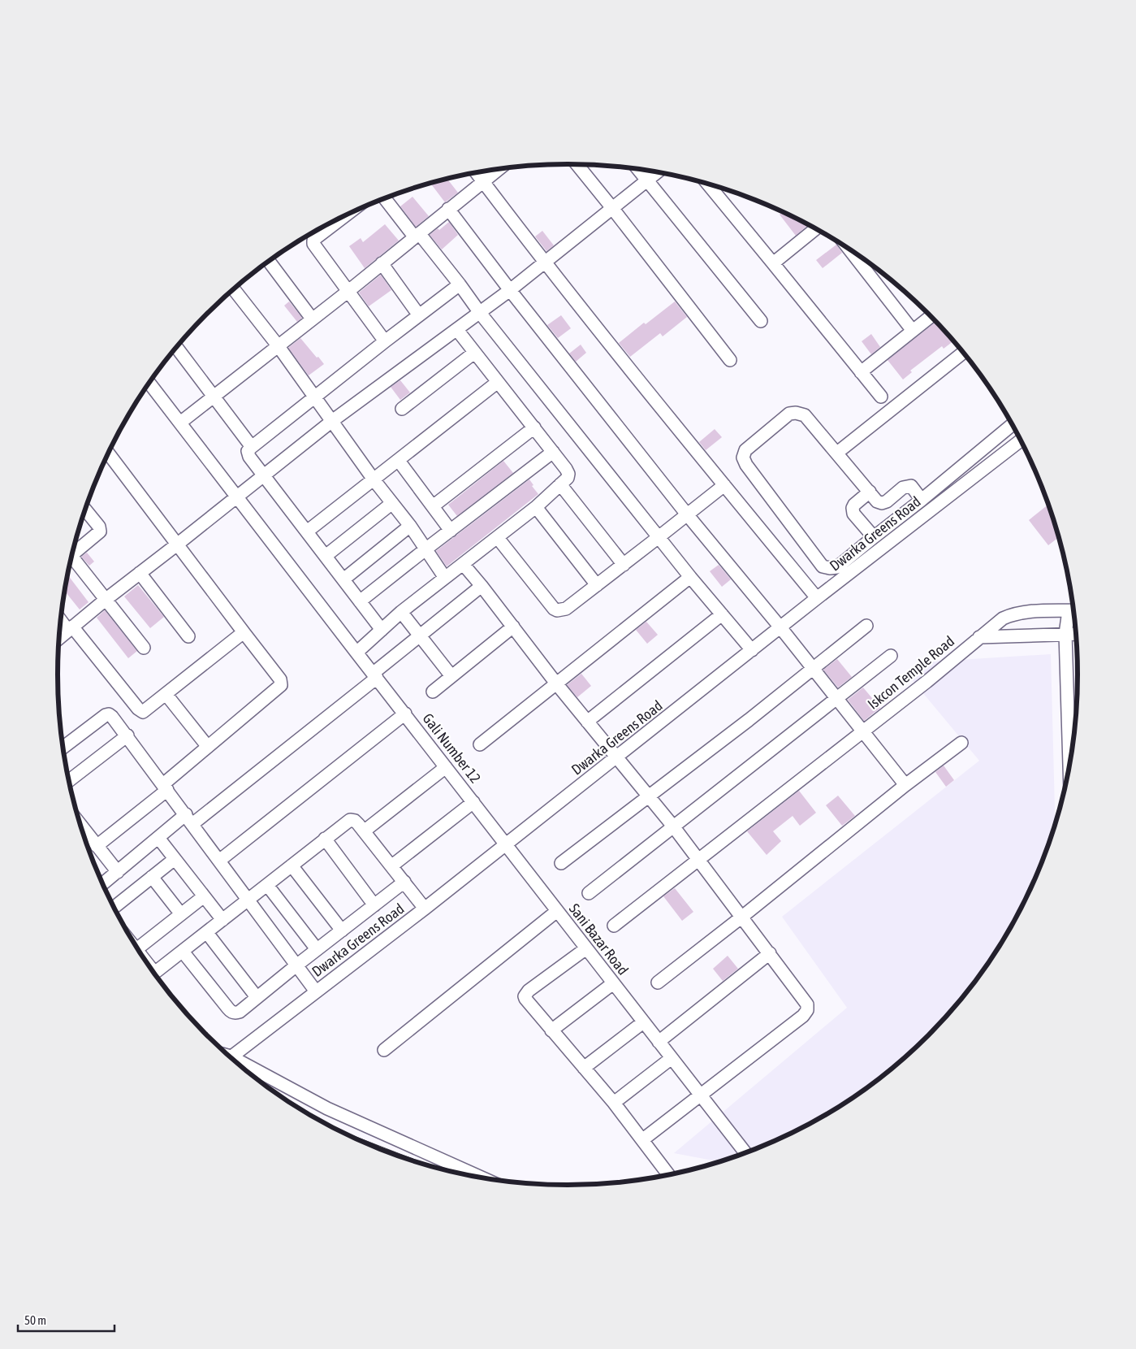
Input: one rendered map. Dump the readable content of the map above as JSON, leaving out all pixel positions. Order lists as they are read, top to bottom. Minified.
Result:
{"streets":{"street":["Dwarka Greens Road","Iskcon Temple Road","Gali Number 12","Sani Bazar Road"]},"crossings":[["Dwarka Greens Road","Sani Bazar Road"],["Gali Number 12","Sani Bazar Road"]],"scale_bar":"50 m"}
